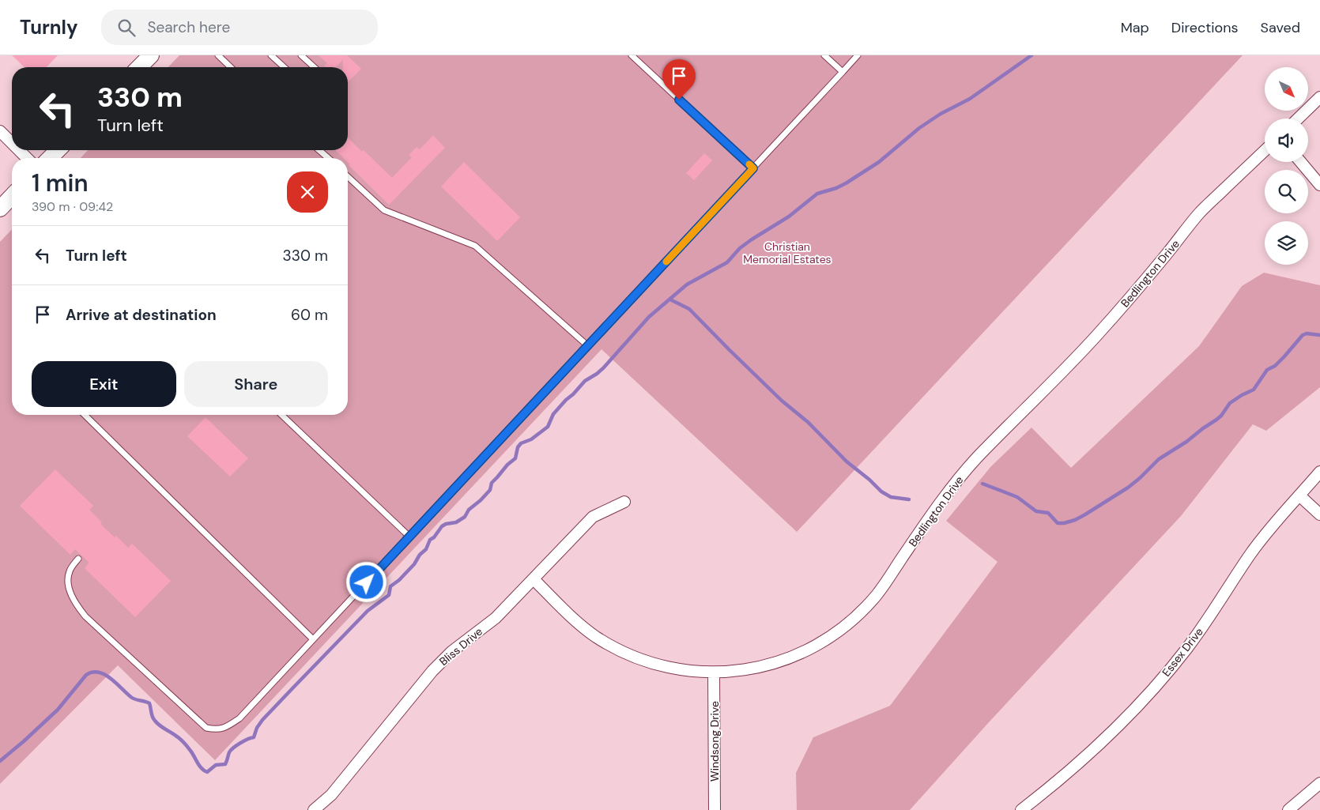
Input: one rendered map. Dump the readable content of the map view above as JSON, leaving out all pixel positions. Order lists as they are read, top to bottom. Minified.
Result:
{"streets":{"street":["Bedlington Drive","Bliss Drive","Essex Drive","Windsong Drive"]},"crossings":[["Bedlington Drive","Bliss Drive"],["Bedlington Drive","Windsong Drive"]],"parks":["Christian Memorial Estates"],"north":"bottom right","page":{"header":"Turnly","search":"Search here","nav":["Map","Directions","Saved"],"turn":["330 m","Turn left"],"heading":["1 min","390 m · 09:42"],"list":[{"name":"Turn left","value":"330 m"},{"name":"Arrive at destination","value":"60 m"}],"buttons":["Exit","Share"]}}
